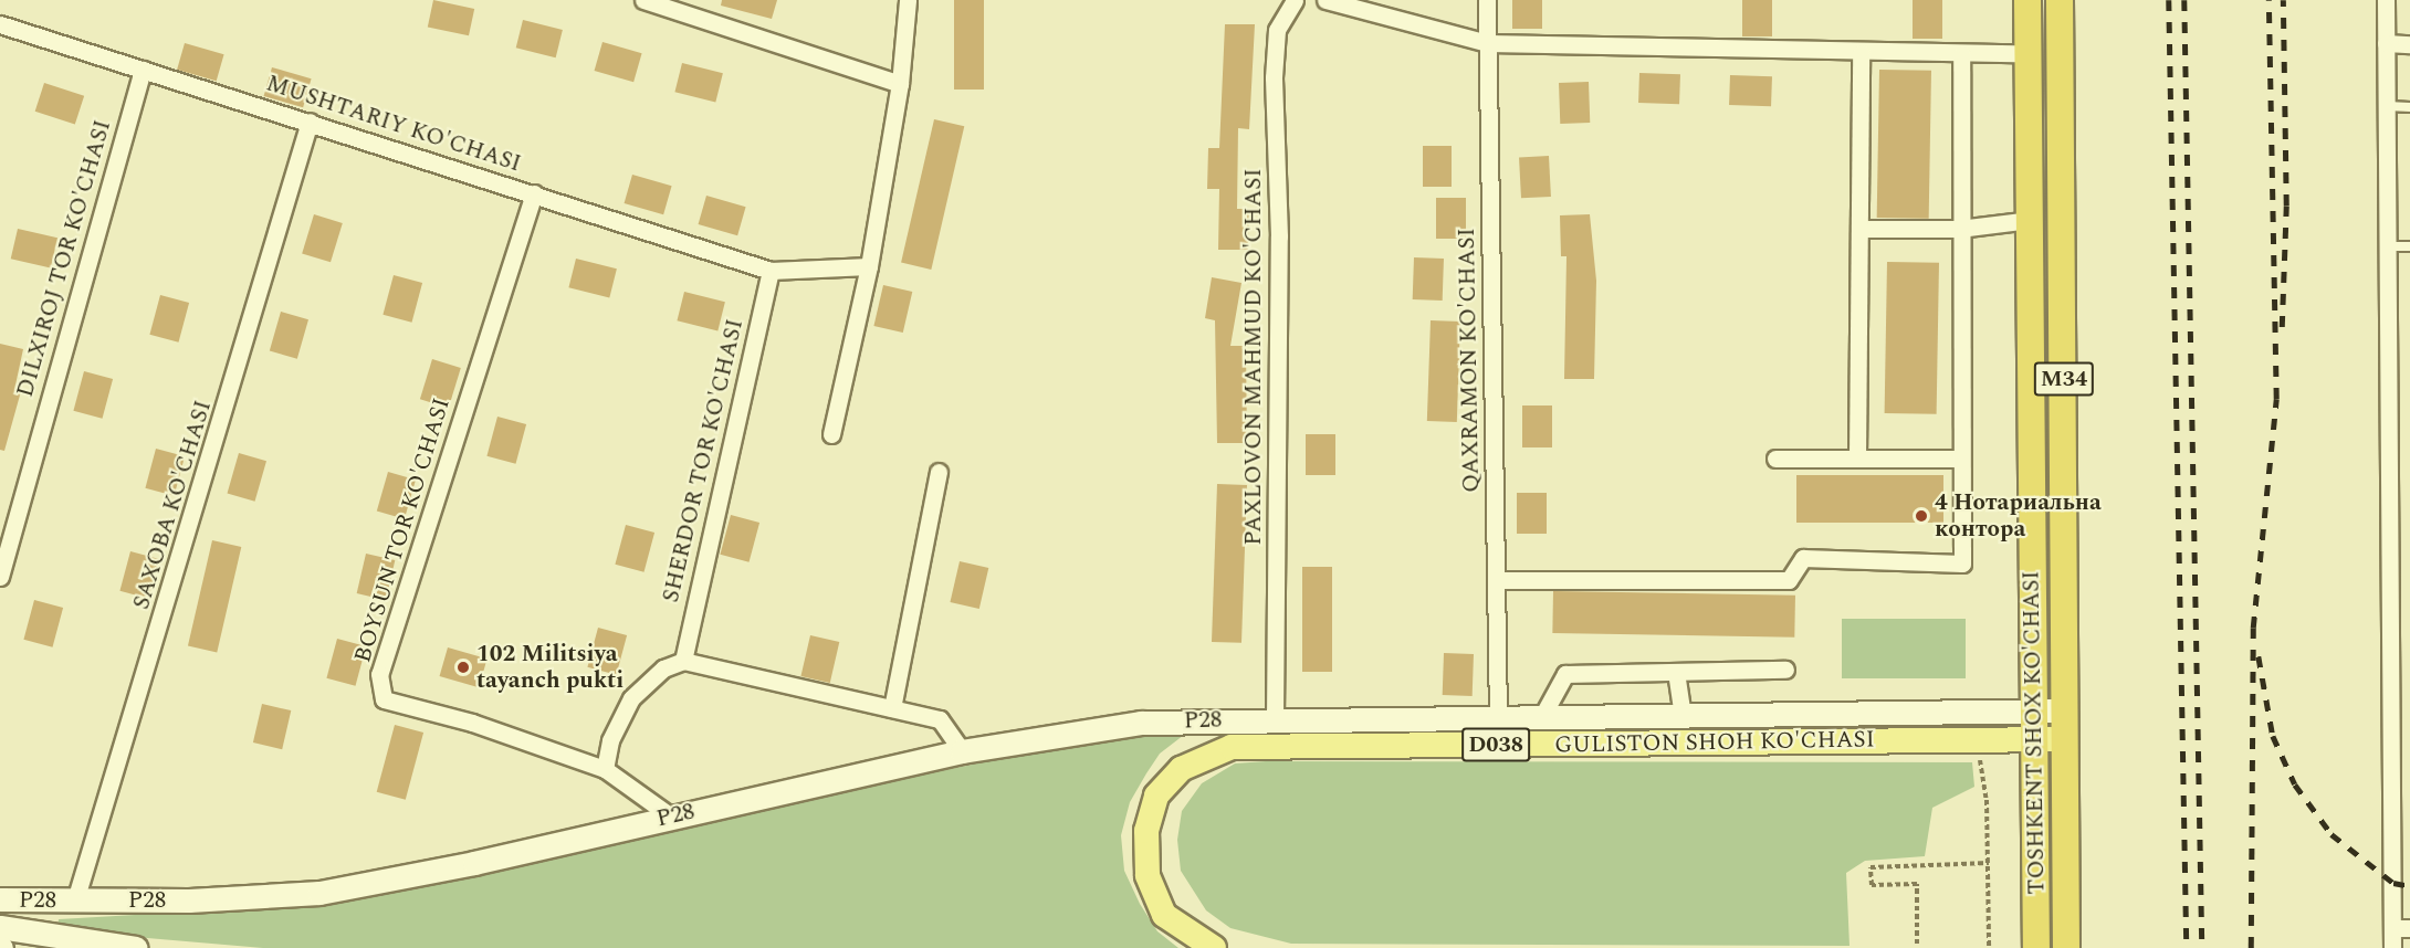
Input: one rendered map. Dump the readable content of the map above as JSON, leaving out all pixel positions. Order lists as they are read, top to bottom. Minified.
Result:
{"streets":{"highway":["M34","TOSHKENT SHOX KO'CHASI"],"main road":["Р28","GULISTON SHOH KO'CHASI","D038","P28"],"street":["MUSHTARIY KO'CHASI","DILXIROJ TOR KO'CHASI","PAXLOVON MAHMUD KO'CHASI","QAXRAMON KO'CHASI","SHERDOR TOR KO'CHASI","SAXOBA KO'CHASI","BOYSUN TOR KO'CHASI"]},"crossings":[["MUSHTARIY KO'CHASI","DILXIROJ TOR KO'CHASI"],["MUSHTARIY KO'CHASI","SHERDOR TOR KO'CHASI"],["MUSHTARIY KO'CHASI","SAXOBA KO'CHASI"],["MUSHTARIY KO'CHASI","BOYSUN TOR KO'CHASI"],["PAXLOVON MAHMUD KO'CHASI","Р28"],["PAXLOVON MAHMUD KO'CHASI","D038"],["QAXRAMON KO'CHASI","D038"],["SAXOBA KO'CHASI","Р28"],["SAXOBA KO'CHASI","P28"],["Р28","D038"],["Р28","P28"],["TOSHKENT SHOX KO'CHASI","GULISTON SHOH KO'CHASI"],["TOSHKENT SHOX KO'CHASI","D038"]],"places":["4 Нотариальна контора","102 Militsiya tayanch pukti"]}
